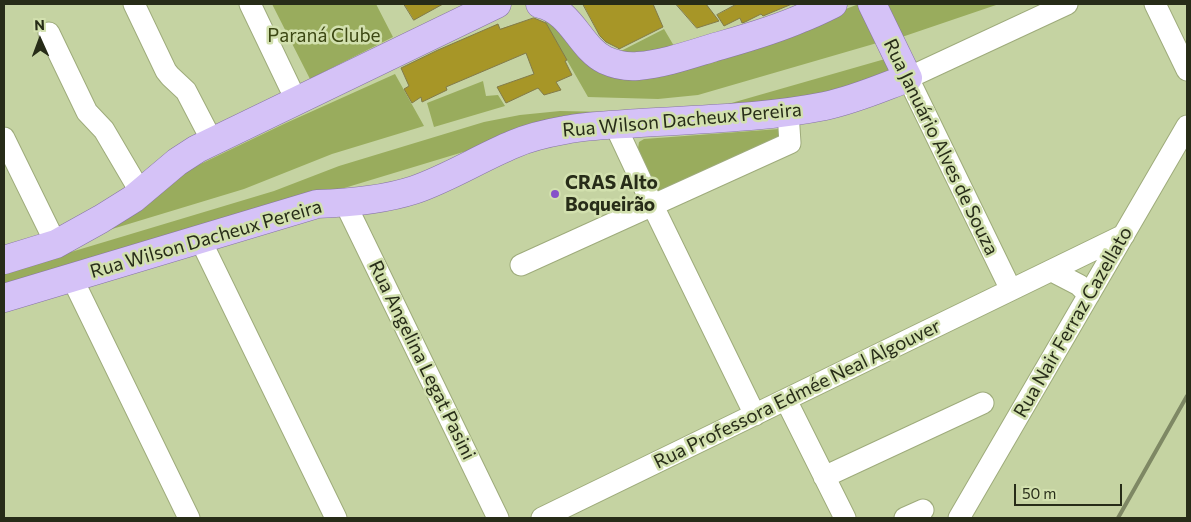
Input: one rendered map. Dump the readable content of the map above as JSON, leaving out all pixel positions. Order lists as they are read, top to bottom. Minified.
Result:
{"streets":{"main road":["Rua Wilson Dacheux Pereira","Rua Januário Alves de Souza"],"street":["Rua Nair Ferraz Cazellato","Rua Angelina Legat Pasini","Rua Professora Edmée Neal Algouver"]},"crossings":[["Rua Wilson Dacheux Pereira","Rua Januário Alves de Souza"],["Rua Wilson Dacheux Pereira","Rua Angelina Legat Pasini"],["Rua Januário Alves de Souza","Rua Professora Edmée Neal Algouver"],["Rua Nair Ferraz Cazellato","Rua Professora Edmée Neal Algouver"]],"parks":["Paraná Clube"],"places":["CRAS Alto Boqueirão"],"scale_bar":"50 m","north":"top"}
